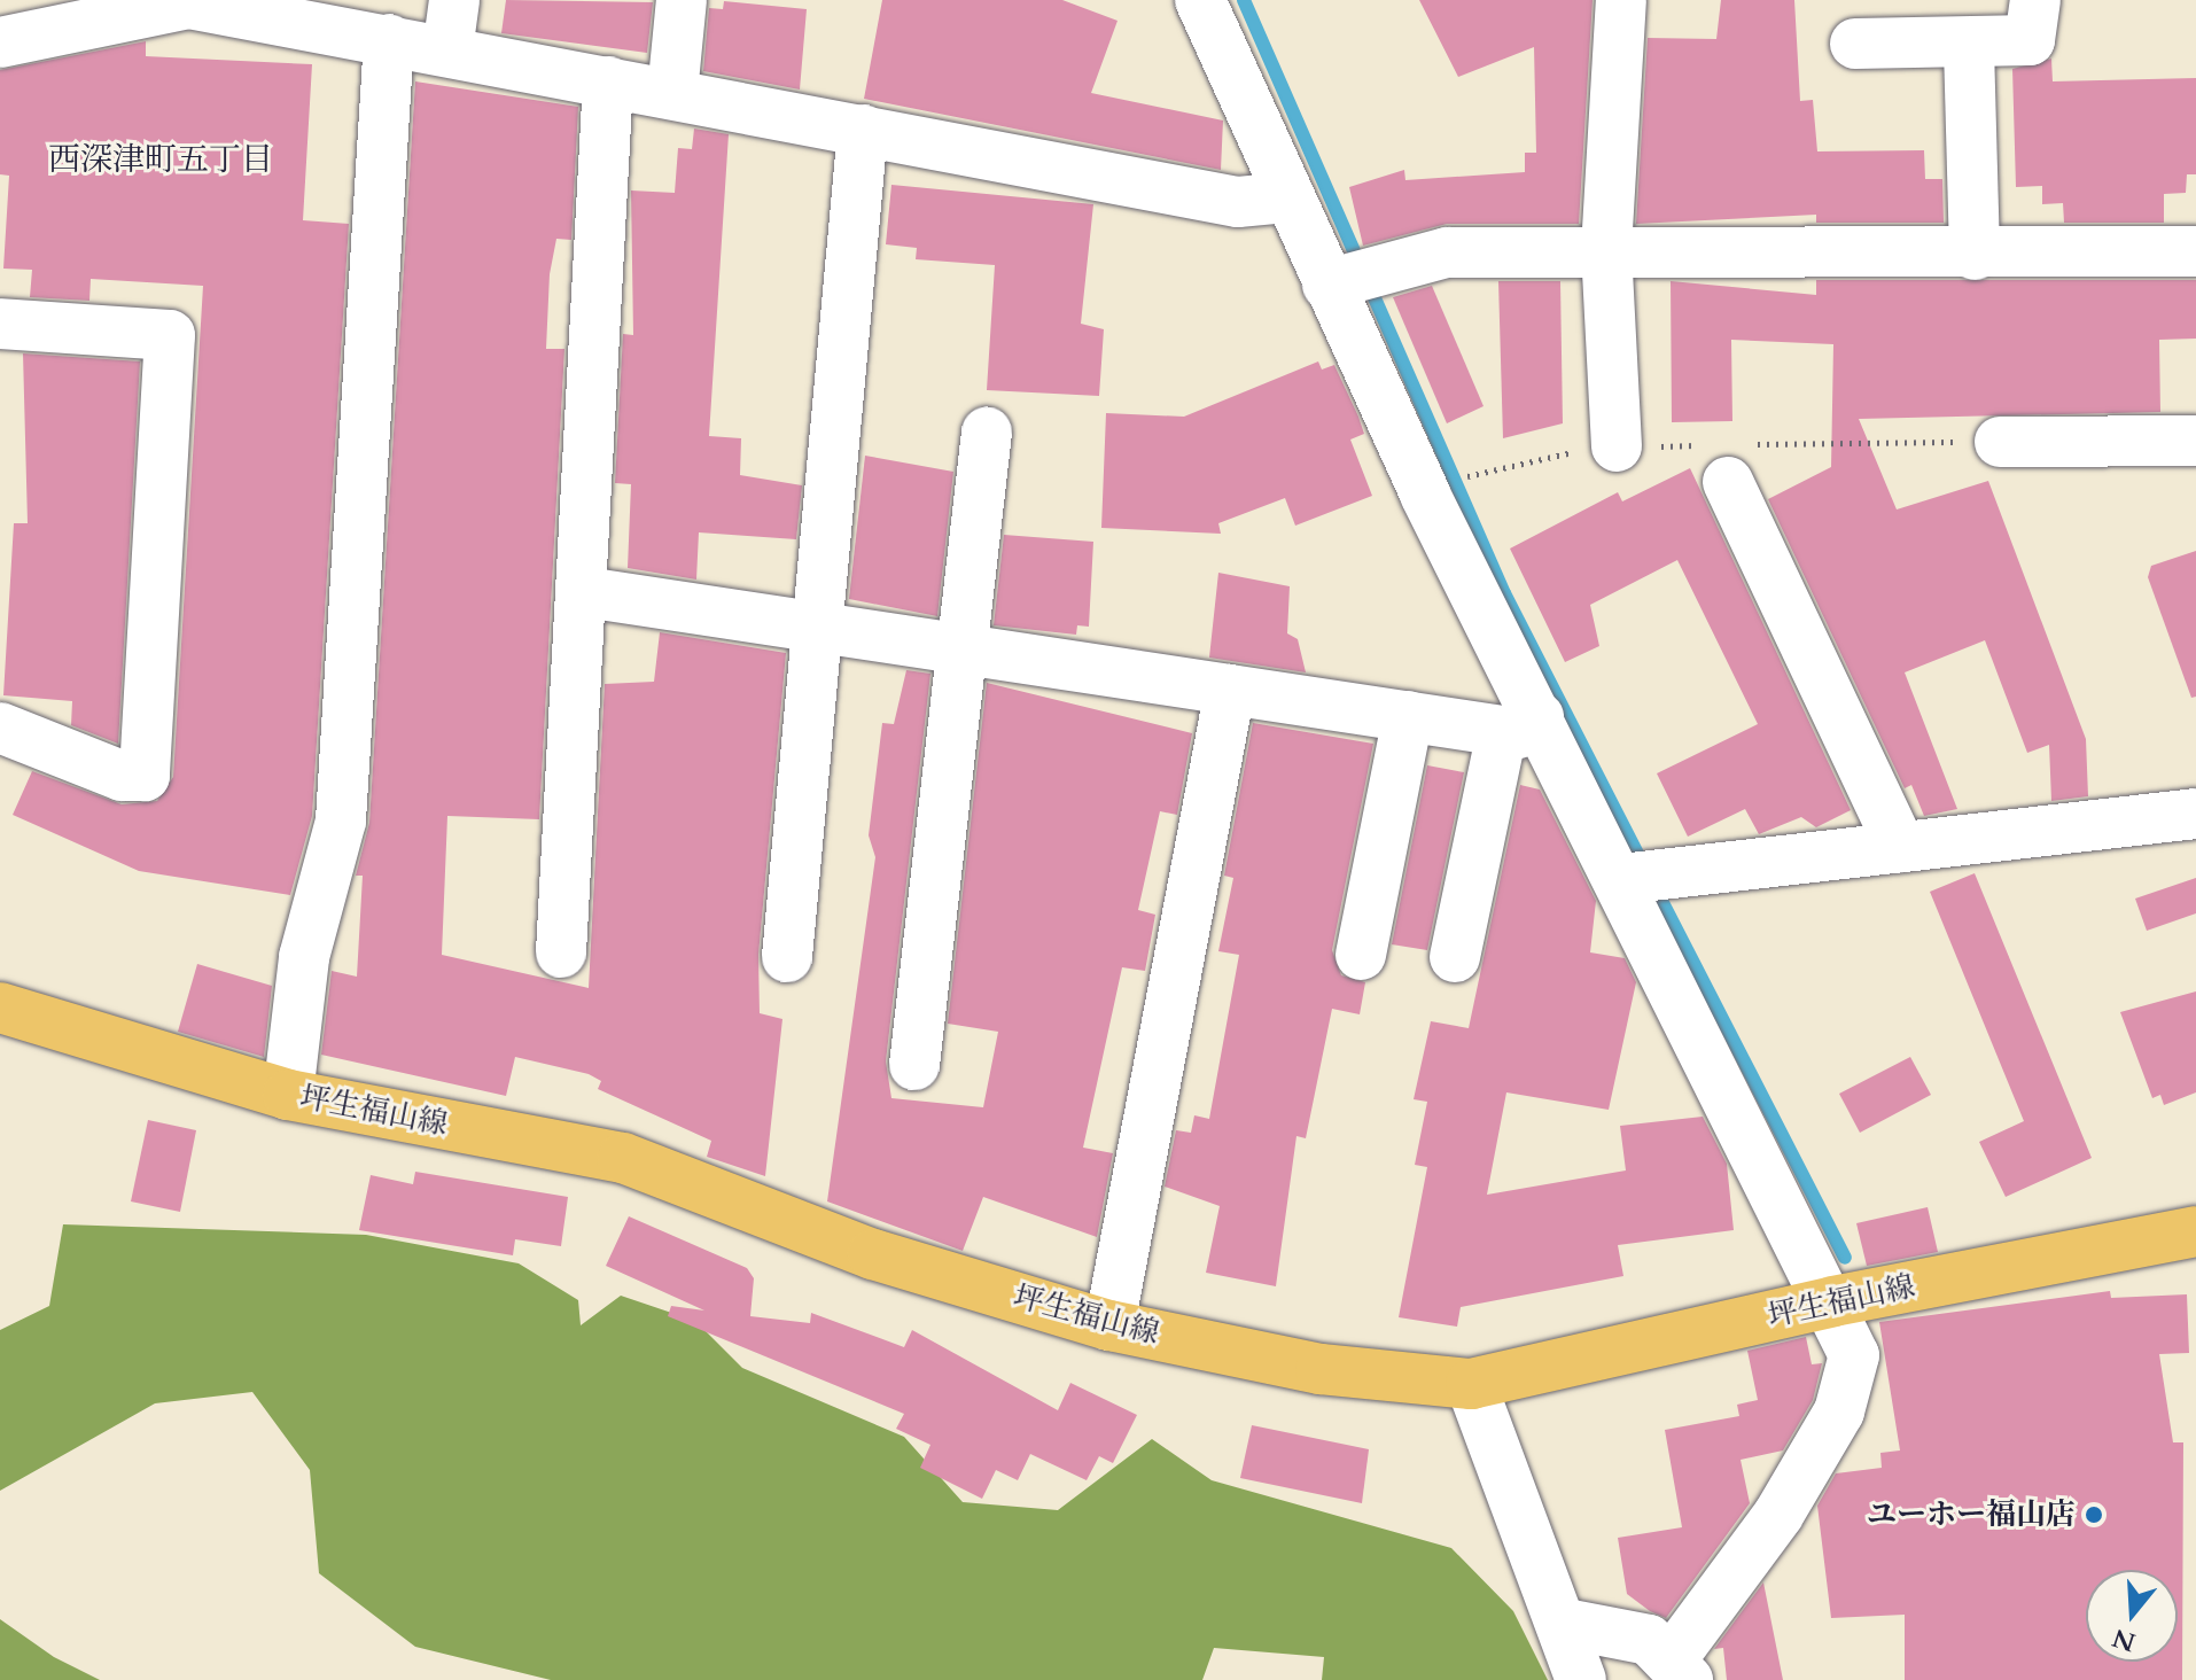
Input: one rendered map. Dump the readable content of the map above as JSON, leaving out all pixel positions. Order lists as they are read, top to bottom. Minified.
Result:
{"streets":{"main road":["坪生福山線"]},"districts":["西深津町五丁目"],"places":["ユーホー福山店"],"north":"bottom"}
